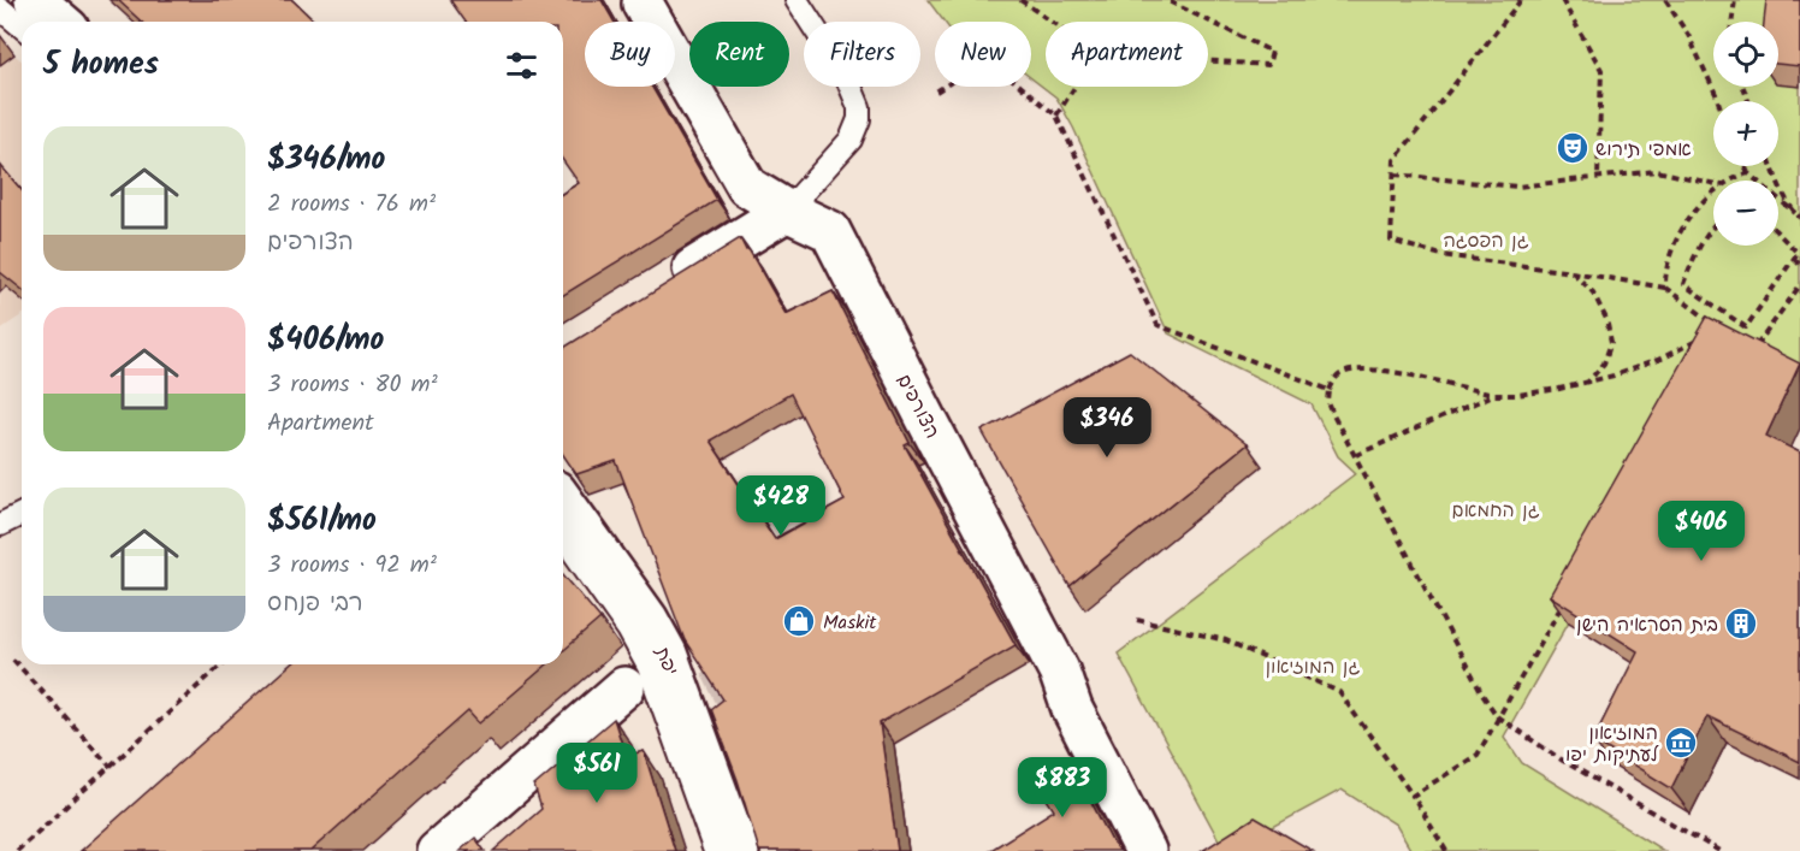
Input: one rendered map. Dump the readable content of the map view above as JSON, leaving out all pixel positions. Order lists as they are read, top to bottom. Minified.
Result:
{"streets":{"street":["הצורפים","יפת"]},"parks":["גן הפסגה","גן החמאם","גן המוזיאון"],"places":{"theatre":["אמפי תירוש"],"shop":["Maskit"],"building":["בית הסראיה הישן"],"museum":["המוזיאון לעתיקות יפו"]},"page":{"map_buttons":["+","−"],"chip":["Buy","Rent","Filters","New","Apartment"],"heading":"5 homes","list":[{"name":"$346/mo","note":"2 rooms · 76 m² · הצורפים"},{"name":"$406/mo","note":"3 rooms · 80 m² · Apartment"},{"name":"$561/mo","note":"3 rooms · 92 m² · רבי פנחס"}],"price":["$346","$428","$406","$561","$883"]}}
